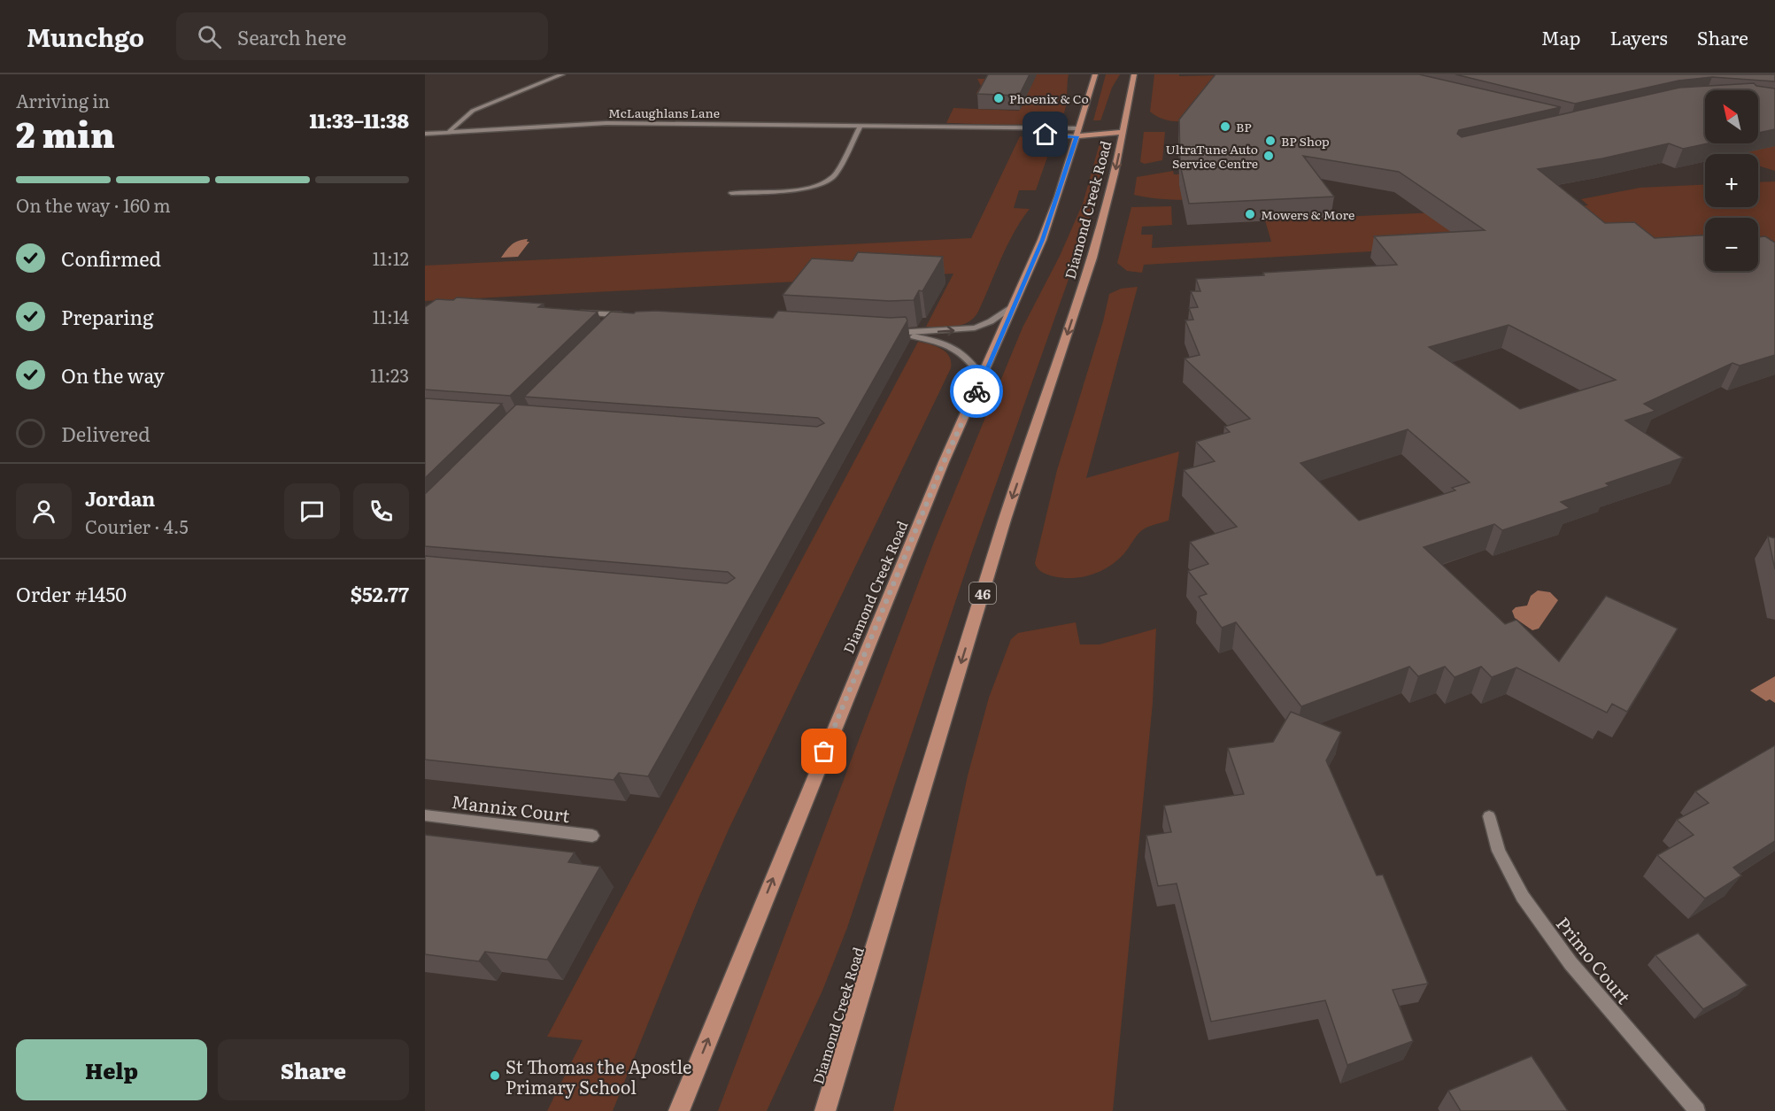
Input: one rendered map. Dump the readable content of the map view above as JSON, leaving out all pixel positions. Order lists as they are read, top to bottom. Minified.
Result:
{"streets":{"main road":["Diamond Creek Road","46"],"street":["McLaughlans Lane","Mannix Court","Primo Court"]},"crossings":[["McLaughlans Lane","Diamond Creek Road"]],"places":["Phoenix & Co","BP","BP Shop","UltraTune Auto Service Centre","Mowers & More","St Thomas the Apostle Primary School"],"north":"top left","page":{"header":"Munchgo","search":"Search here","nav":["Map","Layers","Share"],"heading":["2 min","Arriving in","11:33–11:38"],"panel":["Jordan","Courier · 4.5","Order #1450","$52.77"],"map_buttons":["+","−"],"bar":"On the way · 160 m","list":[["Confirmed","11:12"],["Preparing","11:14"],["On the way","11:23"],"Delivered"],"buttons":["Help","Share"]}}
